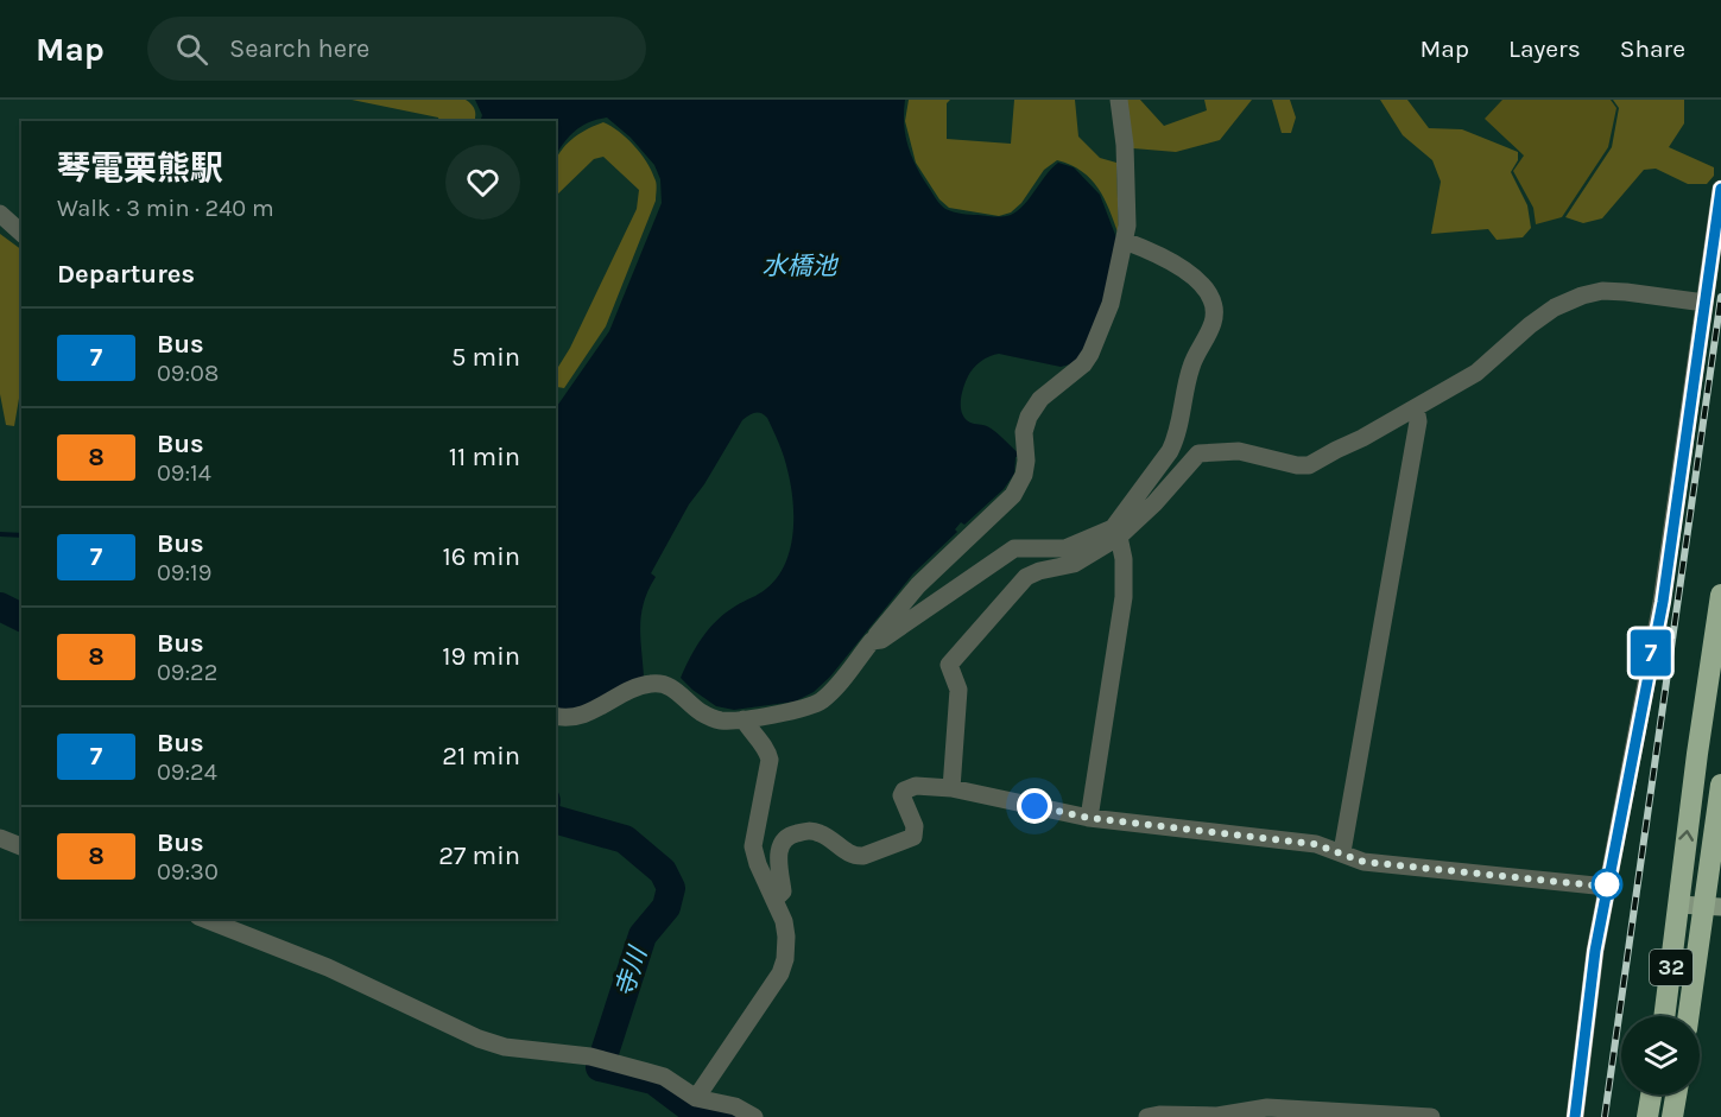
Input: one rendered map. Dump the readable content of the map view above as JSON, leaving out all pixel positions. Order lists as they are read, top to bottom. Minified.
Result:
{"streets":{"highway":["32"]},"water":["水橋池","寺川"],"lines":["bus line 7"],"page":{"header":"Map","search":"Search here","nav":["Map","Layers","Share"],"on_map":"7","heading":[["琴電栗熊駅","Walk · 3 min · 240 m"],"Departures"],"list":[{"mark":"7","name":"Bus","note":"09:08","value":"5 min"},{"mark":"8","name":"Bus","note":"09:14","value":"11 min"},{"mark":"7","name":"Bus","note":"09:19","value":"16 min"},{"mark":"8","name":"Bus","note":"09:22","value":"19 min"},{"mark":"7","name":"Bus","note":"09:24","value":"21 min"},{"mark":"8","name":"Bus","note":"09:30","value":"27 min"}]}}
